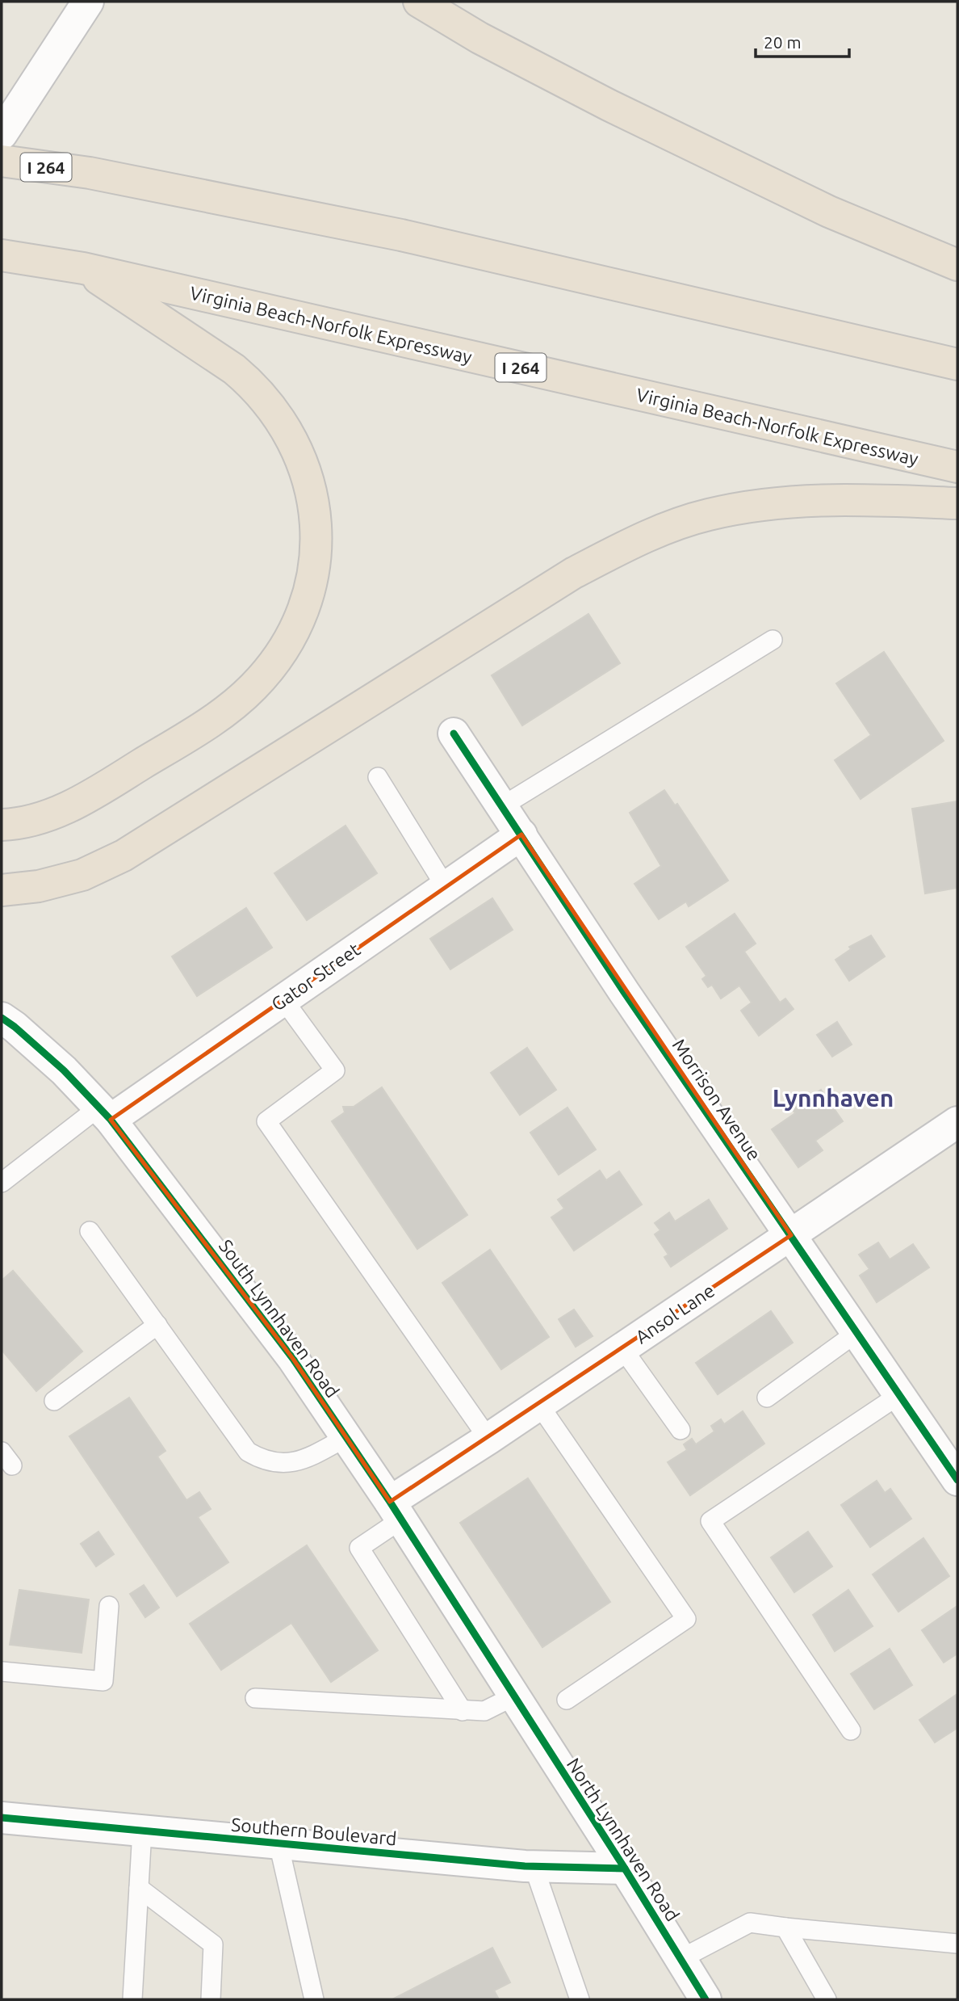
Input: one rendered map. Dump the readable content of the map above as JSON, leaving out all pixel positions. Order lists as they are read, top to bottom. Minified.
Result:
{"streets":{"highway":["I 264","Virginia Beach-Norfolk Expressway"],"street":["Gator Street","Morrison Avenue","Ansol Lane","South Lynnhaven Road","Southern Boulevard","North Lynnhaven Road"]},"crossings":[["Gator Street","Morrison Avenue"],["Gator Street","South Lynnhaven Road"],["Morrison Avenue","Ansol Lane"],["Ansol Lane","South Lynnhaven Road"],["South Lynnhaven Road","North Lynnhaven Road"],["Southern Boulevard","North Lynnhaven Road"]],"districts":["Lynnhaven"],"scale_bar":"20 m"}
